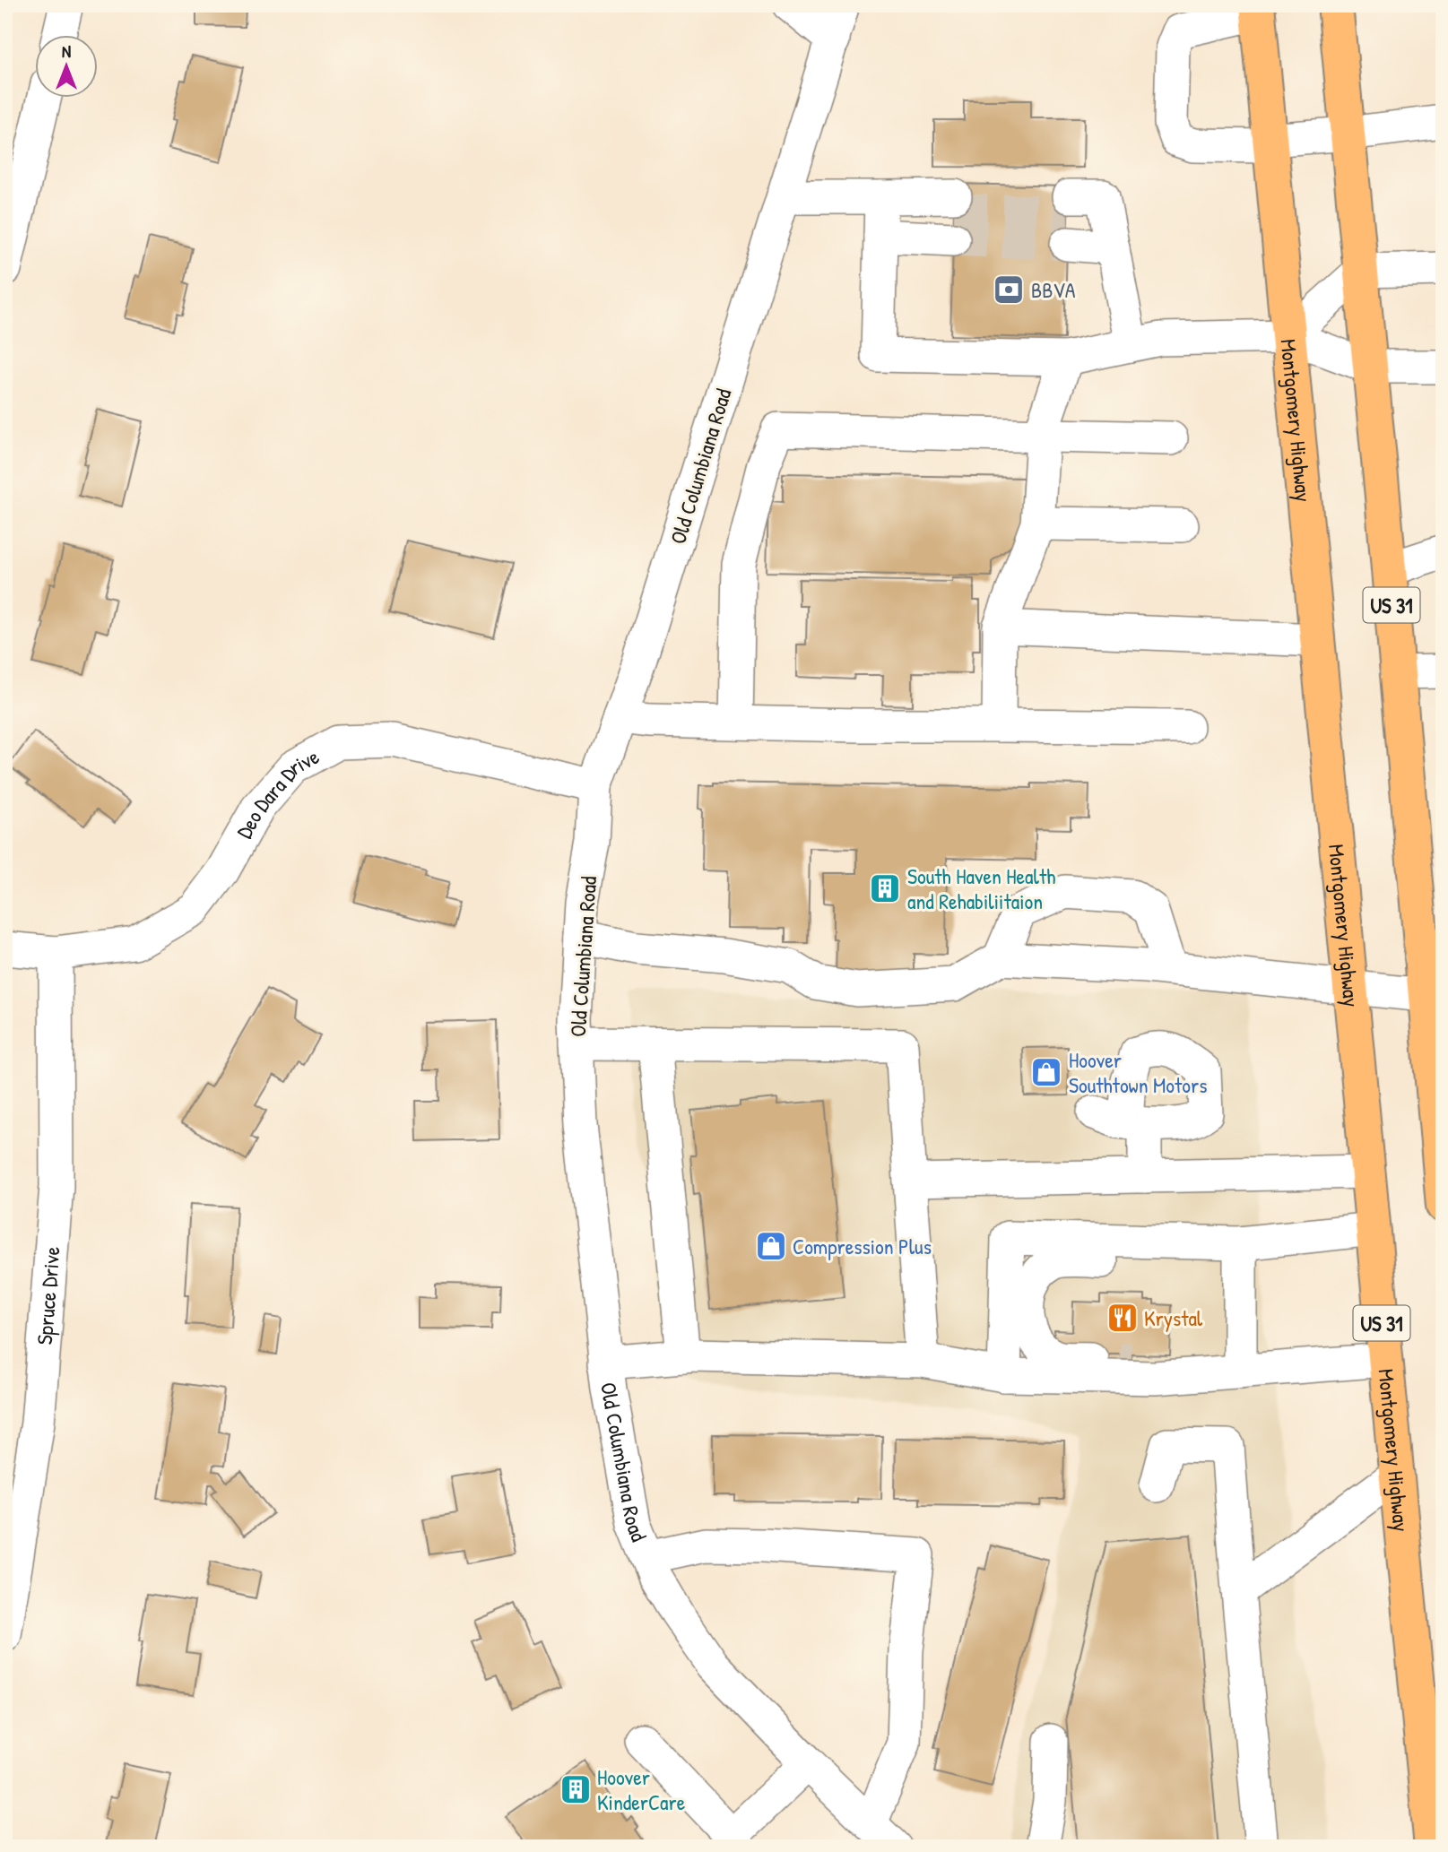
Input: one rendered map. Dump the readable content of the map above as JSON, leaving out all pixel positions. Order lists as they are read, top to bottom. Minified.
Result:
{"streets":{"main road":["Montgomery Highway","US 31"],"street":["Old Columbiana Road","Deo Dara Drive","Spruce Drive"]},"crossings":[["Old Columbiana Road","Deo Dara Drive"],["Deo Dara Drive","Spruce Drive"]],"places":{"bank":["BBVA"],"building":["South Haven Health and Rehabiliitaion","Hoover KinderCare"],"shop":["Hoover Southtown Motors","Compression Plus"],"restaurant":["Krystal"]},"north":"top"}
